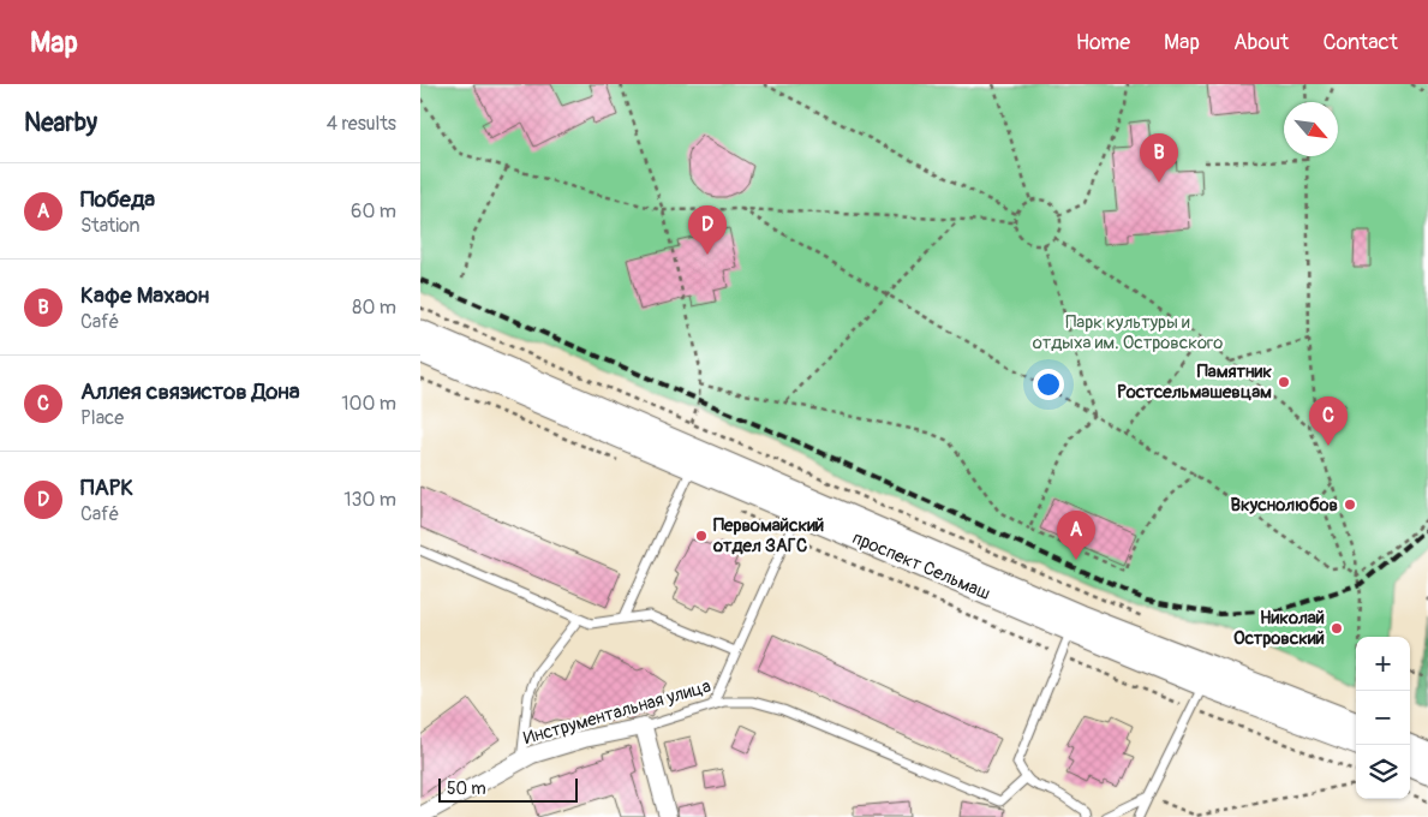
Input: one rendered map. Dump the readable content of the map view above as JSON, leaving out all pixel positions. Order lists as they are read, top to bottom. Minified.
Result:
{"streets":{"main road":["проспект Сельмаш"],"street":["Инструментальная улица"]},"parks":["Парк культуры и отдыха им. Островского"],"places":["Памятник Ростсельмашевцам","Вкуснолюбов","Первомайский отдел ЗАГС","Николай Островский"],"scale_bar":"50 m","north":"bottom right","page":{"header":"Map","nav":["Home","Map","About","Contact"],"heading":["Nearby","4 results"],"pins":["B","D","C","A"],"list":[{"mark":"A","name":"Победа","note":"Station","value":"60 m"},{"mark":"B","name":"Кафе Махаон","note":"Café","value":"80 m"},{"mark":"C","name":"Аллея связистов Дона","note":"Place","value":"100 m"},{"mark":"D","name":"ПАРК","note":"Café","value":"130 m"}],"map_buttons":["+","−"],"scale":"50 m"}}
